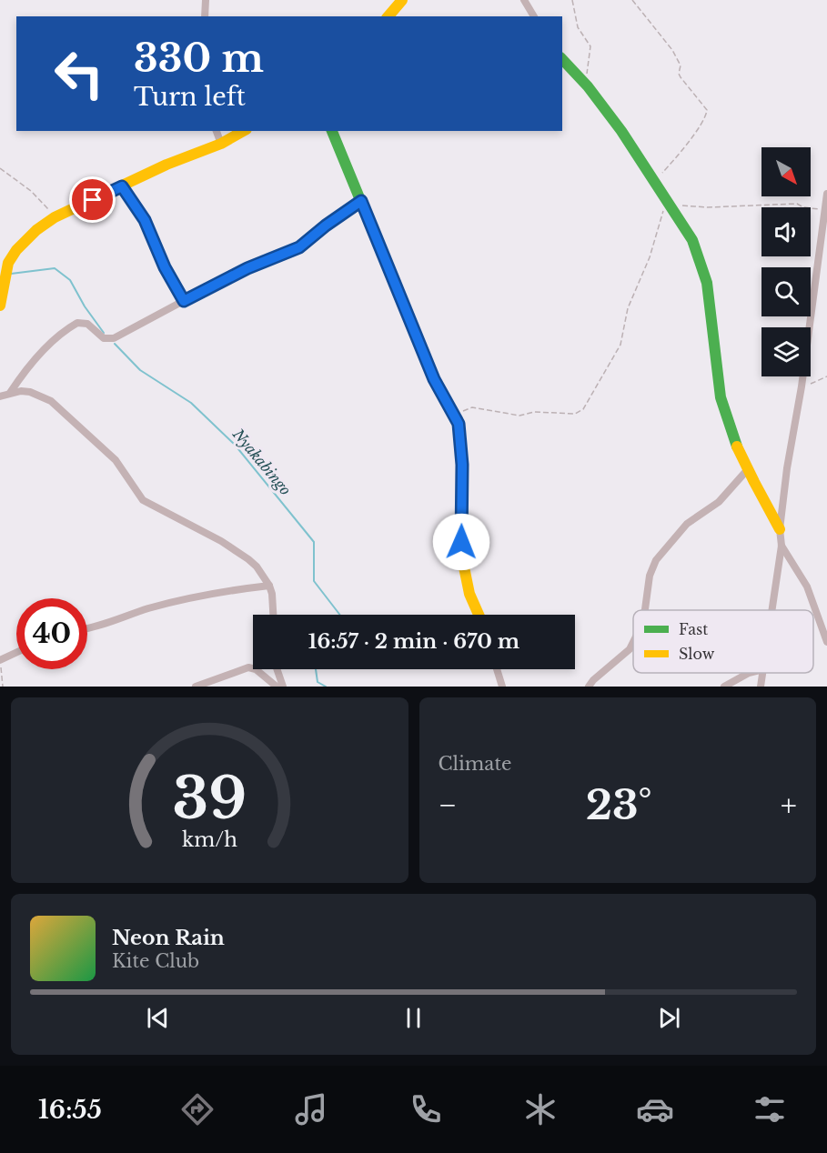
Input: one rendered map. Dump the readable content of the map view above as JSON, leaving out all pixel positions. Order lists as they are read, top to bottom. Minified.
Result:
{"water":["Nyakabingo"],"legend":["Fast","Slow"],"north":"bottom right","page":{"turn":["330 m","Turn left"],"limit":"40","trip":"16:57 · 2 min · 670 m","tile":"Climate","heat":["−","23°","+"],"song":["Neon Rain","Kite Club"],"tabs":"16:55","gauge":["39","km/h"]}}
